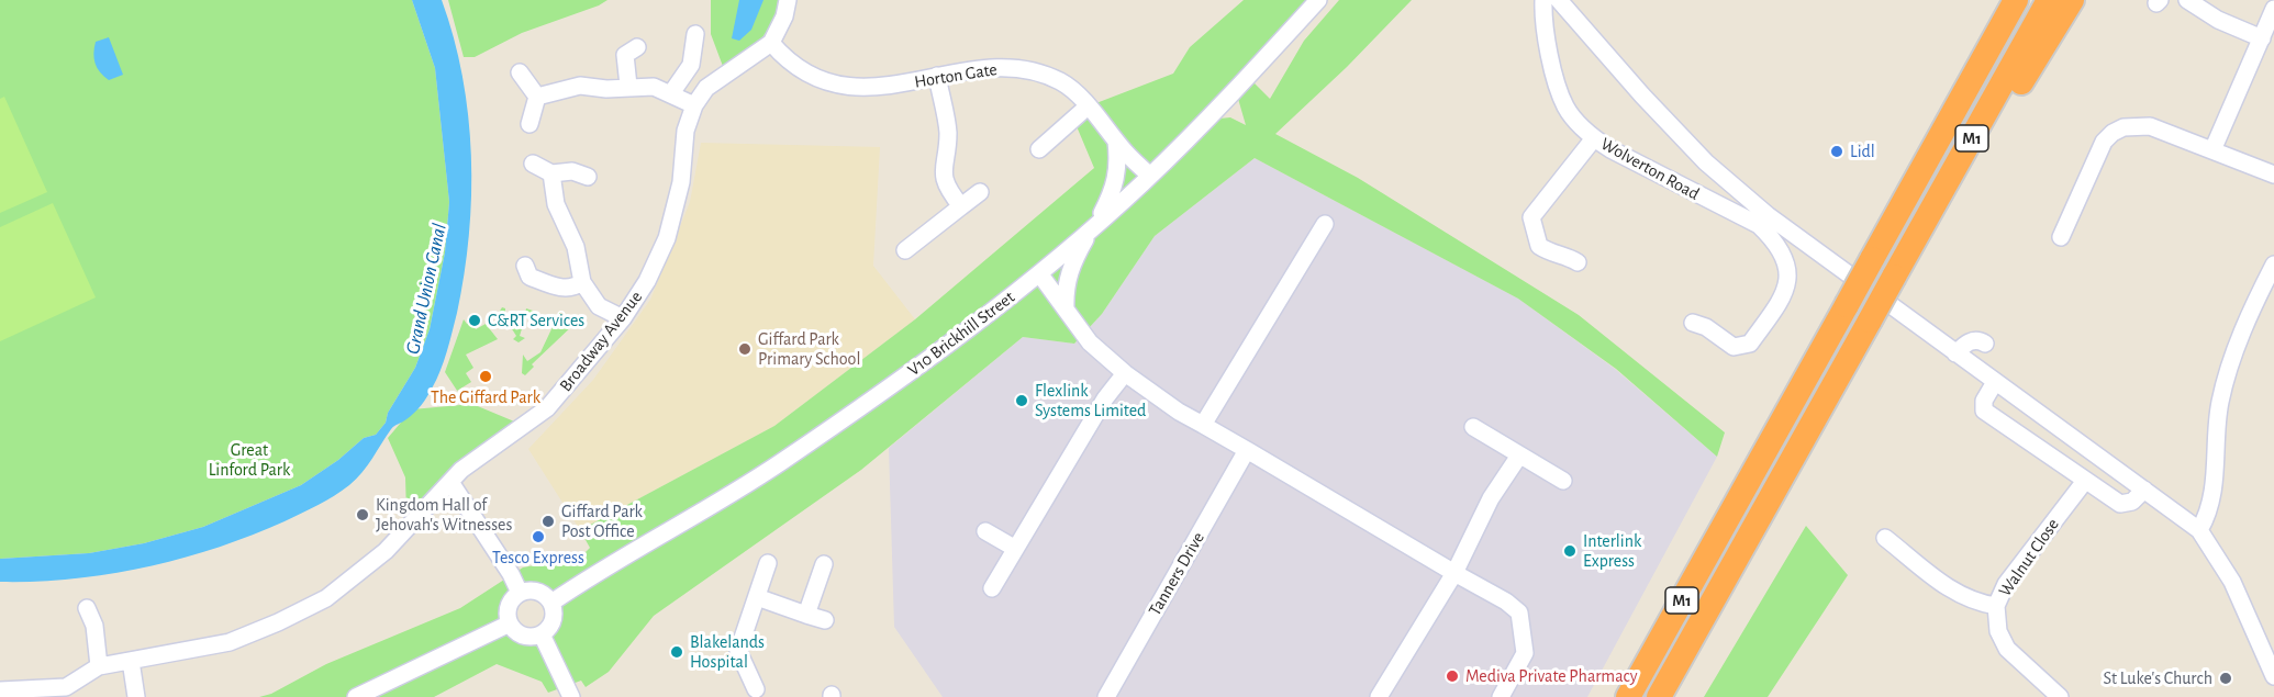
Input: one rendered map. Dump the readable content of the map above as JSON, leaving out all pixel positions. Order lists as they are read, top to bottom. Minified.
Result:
{"streets":{"highway":["M1"],"street":["Horton Gate","Wolverton Road","V10 Brickhill Street","Broadway Avenue","Walnut Close","Tanners Drive"]},"crossings":[["Horton Gate","V10 Brickhill Street"],["Horton Gate","Broadway Avenue"]],"water":["Grand Union Canal"],"parks":["Great Linford Park"],"places":["Lidl","C&RT Services","Giffard Park Primary School","The Giffard Park","Flexlink Systems Limited","Kingdom Hall of Jehovah's Witnesses","Giffard Park Post Office","Tesco Express","Interlink Express","Blakelands Hospital","Mediva Private Pharmacy","St Luke's Church"]}
